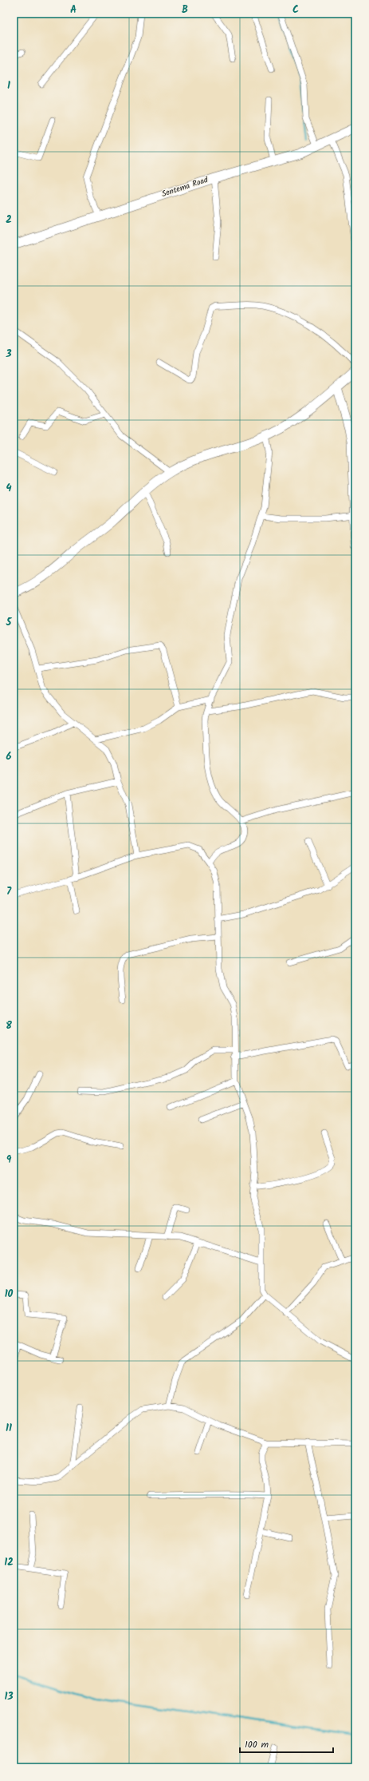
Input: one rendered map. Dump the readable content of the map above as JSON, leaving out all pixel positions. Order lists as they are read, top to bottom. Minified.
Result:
{"streets":{"street":["Sentema Road"]},"scale_bar":"100 m","grid":{"columns":["A","B","C"],"rows":["1","2","3","4","5","6","7","8","9","10","11","12","13"]}}
